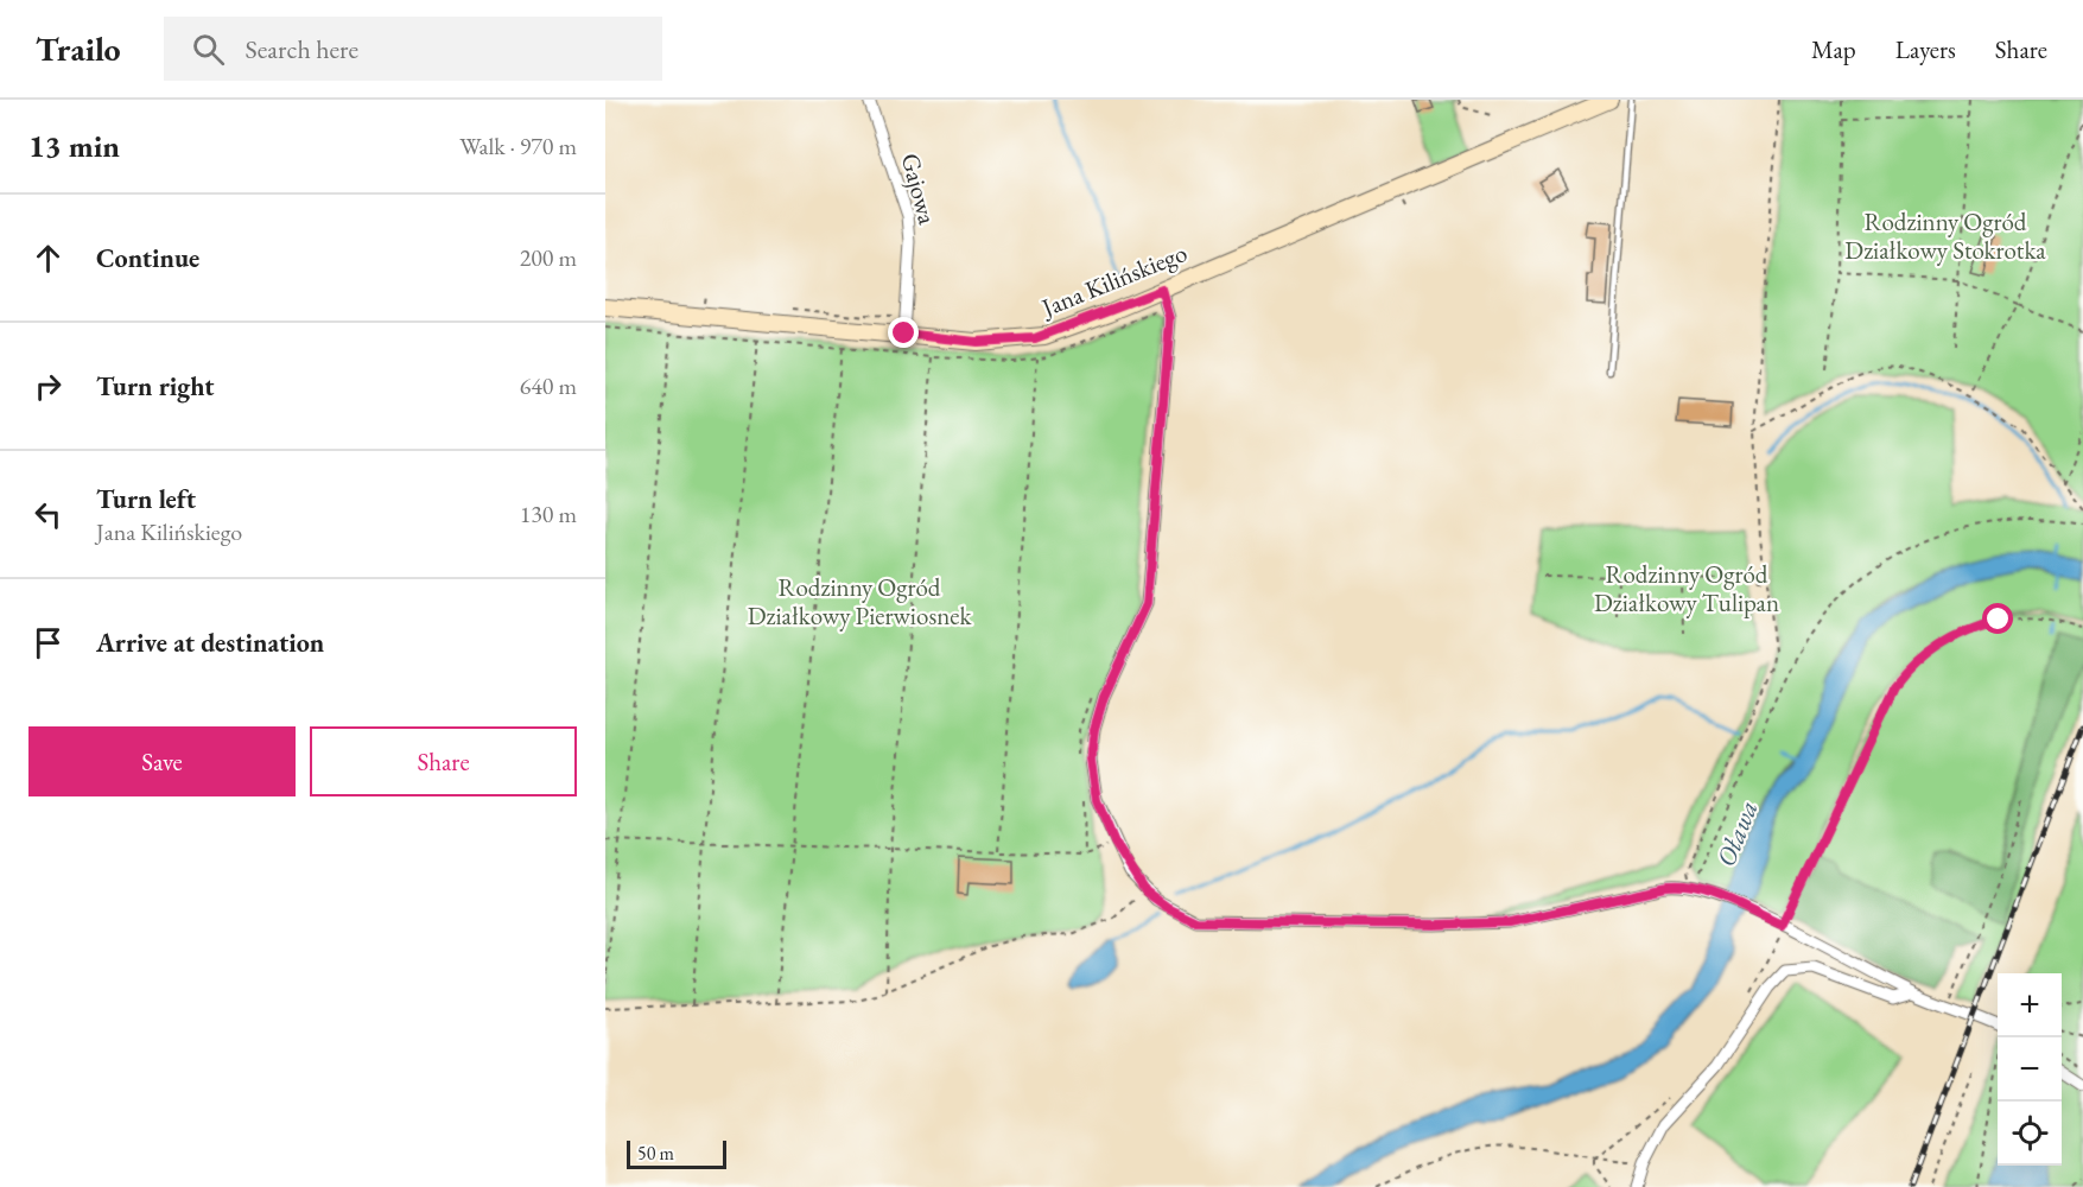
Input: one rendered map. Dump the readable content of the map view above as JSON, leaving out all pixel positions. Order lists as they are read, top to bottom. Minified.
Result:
{"streets":{"street":["Gajowa","Jana Kilińskiego"]},"crossings":[["Gajowa","Jana Kilińskiego"]],"water":["Oława"],"parks":["Rodzinny Ogród Działkowy Stokrotka","Rodzinny Ogród Działkowy Tulipan","Rodzinny Ogród Działkowy Pierwiosnek"],"scale_bar":"50 m","page":{"header":"Trailo","search":"Search here","nav":["Map","Layers","Share"],"heading":["13 min","Walk · 970 m"],"list":[["Continue","200 m"],["Turn right","640 m"],["Turn left","Jana Kilińskiego","130 m"],"Arrive at destination"],"buttons":["Save","Share"],"map_buttons":["+","−"],"scale":"50 m"}}
